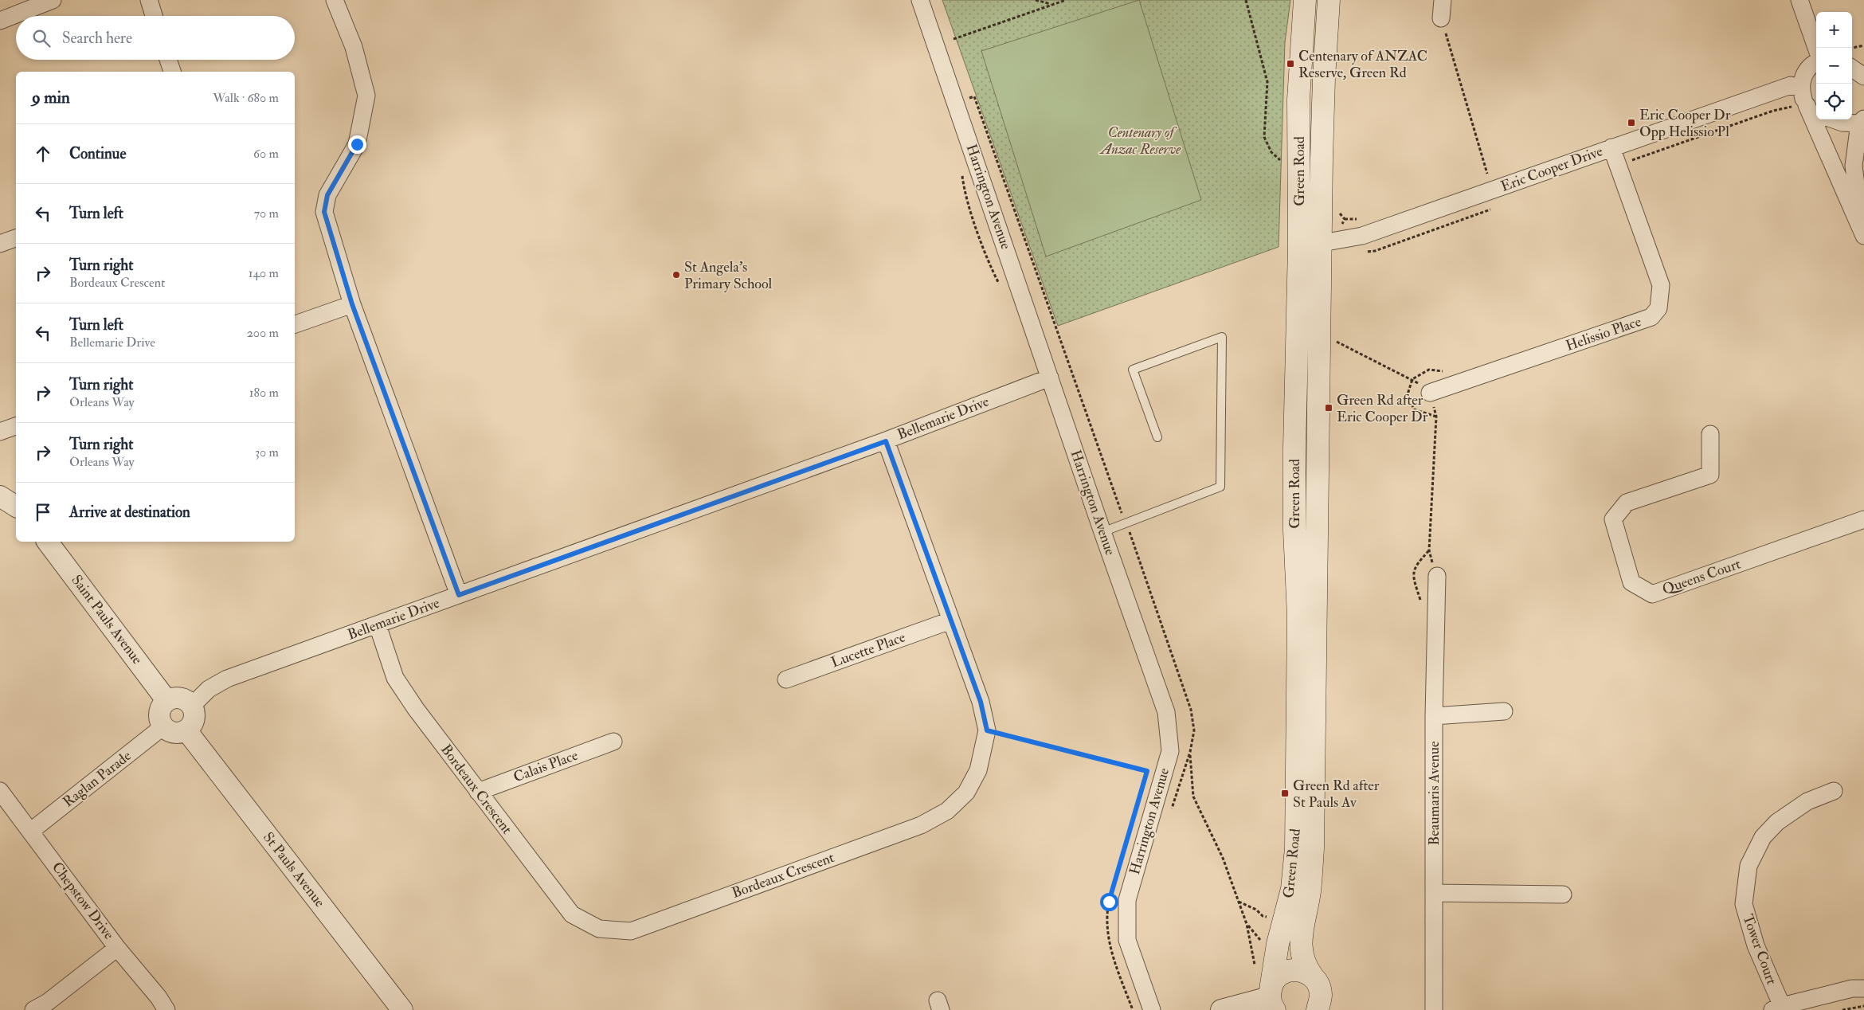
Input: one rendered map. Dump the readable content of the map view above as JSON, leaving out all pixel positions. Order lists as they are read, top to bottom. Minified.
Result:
{"streets":{"main road":["Green Road"],"street":["Eric Cooper Drive","Harrington Avenue","Helissio Place","Bellemarie Drive","Queens Court","Saint Pauls Avenue","Lucette Place","Calais Place","Raglan Parade","Bordeaux Crescent","Beaumaris Avenue","St Pauls Avenue","Chepstow Drive","Tower Court"]},"crossings":[["Eric Cooper Drive","Green Road"],["Eric Cooper Drive","Helissio Place"],["Harrington Avenue","Bellemarie Drive"],["Bellemarie Drive","Saint Pauls Avenue"],["Bellemarie Drive","Raglan Parade"],["Bellemarie Drive","Bordeaux Crescent"],["Bellemarie Drive","St Pauls Avenue"],["Saint Pauls Avenue","Raglan Parade"],["Saint Pauls Avenue","St Pauls Avenue"],["Lucette Place","Bordeaux Crescent"],["Calais Place","Bordeaux Crescent"],["Raglan Parade","St Pauls Avenue"],["Raglan Parade","Chepstow Drive"]],"parks":["Centenary of Anzac Reserve"],"places":{"transit":["Centenary of ANZAC Reserve, Green Rd","Eric Cooper Dr Opp Helissio Pl","Green Rd after Eric Cooper Dr","Green Rd after St Pauls Av"],"other":["St Angela's Primary School"]},"page":{"map_buttons":["+","−"],"search":"Search here","heading":["9 min","Walk · 680 m"],"list":[["Continue","60 m"],["Turn left","70 m"],["Turn right","Bordeaux Crescent","140 m"],["Turn left","Bellemarie Drive","200 m"],["Turn right","Orleans Way","180 m"],["Turn right","Orleans Way","30 m"],"Arrive at destination"]}}
